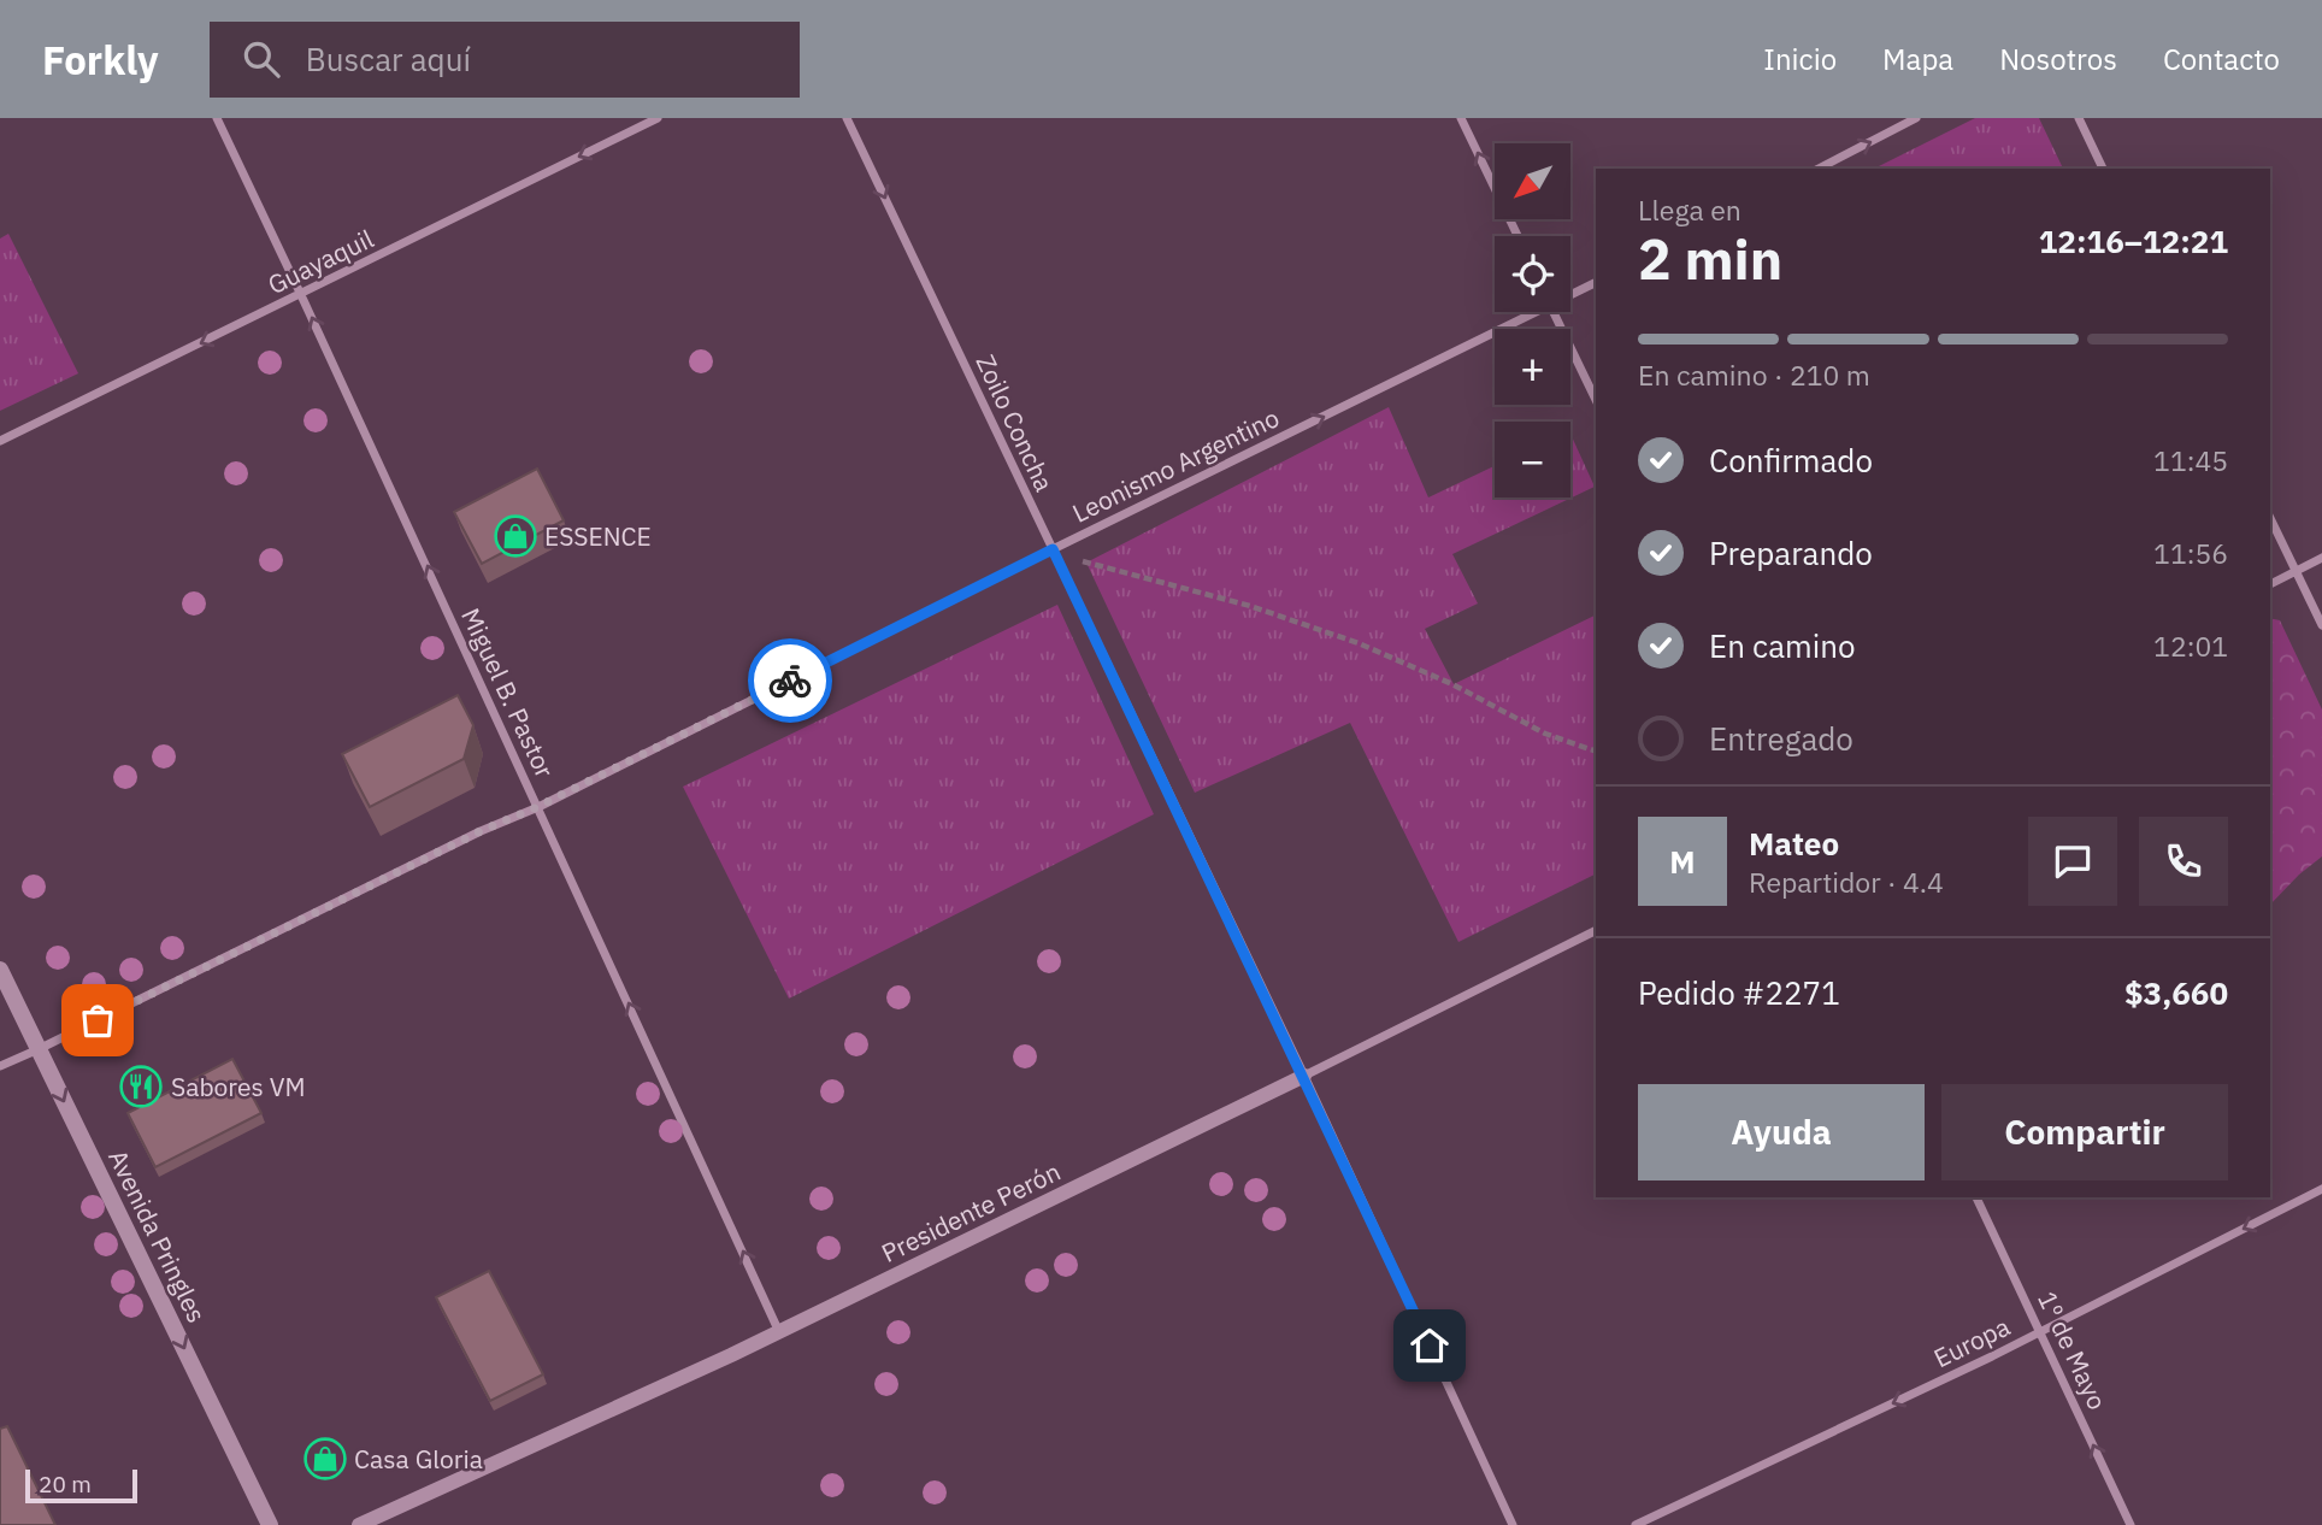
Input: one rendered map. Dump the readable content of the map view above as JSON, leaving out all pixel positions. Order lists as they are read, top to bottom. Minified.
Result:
{"streets":{"main road":["Avenida Pringles"],"street":["Guayaquil","Zoilo Concha","Leonismo Argentino","Miguel B. Pastor","Presidente Perón","Europa","1º de Mayo"]},"crossings":[["Guayaquil","Miguel B. Pastor"],["Zoilo Concha","Leonismo Argentino"],["Zoilo Concha","Presidente Perón"],["Leonismo Argentino","Miguel B. Pastor"],["Leonismo Argentino","Avenida Pringles"],["Miguel B. Pastor","Presidente Perón"],["Europa","1º de Mayo"]],"one_way":["Guayaquil","Miguel B. Pastor","Avenida Pringles","Europa","1º de Mayo"],"places":{"shop":["ESSENCE","Casa Gloria"],"restaurant":["Sabores VM"]},"scale_bar":"20 m","north":"bottom left","page":{"header":"Forkly","search":"Buscar aquí","nav":["Inicio","Mapa","Nosotros","Contacto"],"map_buttons":["+","−"],"heading":["2 min","Llega en","12:16–12:21"],"panel":["Mateo","Repartidor · 4.4","Pedido #2271","$3,660"],"bar":"En camino · 210 m","list":[["Confirmado","11:45"],["Preparando","11:56"],["En camino","12:01"],"Entregado"],"round":"M","buttons":["Ayuda","Compartir"],"scale":"20 m"}}
